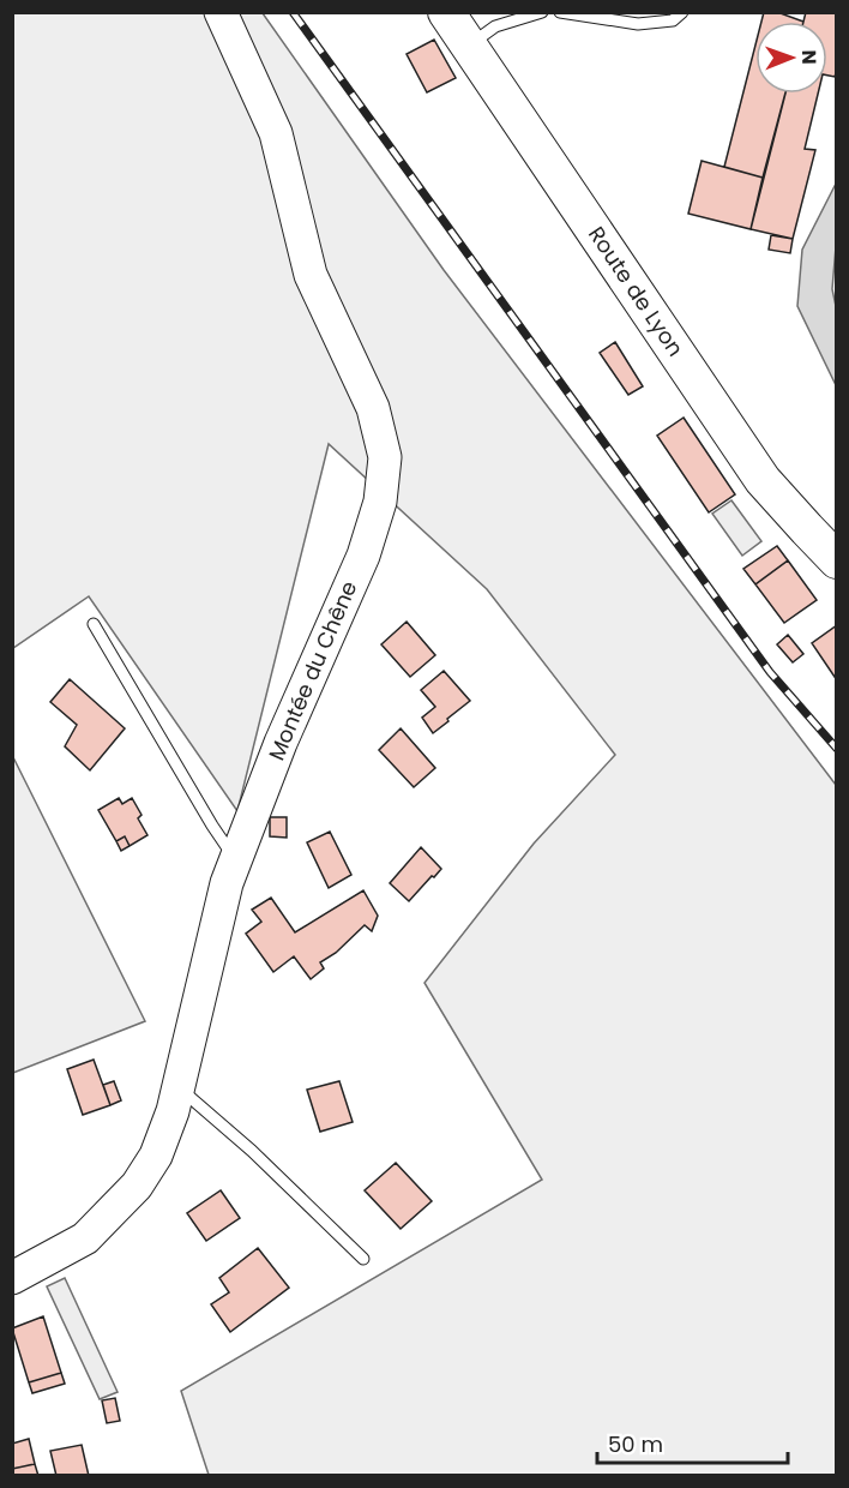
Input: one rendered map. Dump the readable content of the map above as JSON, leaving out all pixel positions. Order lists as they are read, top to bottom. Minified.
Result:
{"streets":{"main road":["Route de Lyon"],"street":["Montée du Chêne"]},"scale_bar":"50 m","north":"right"}
